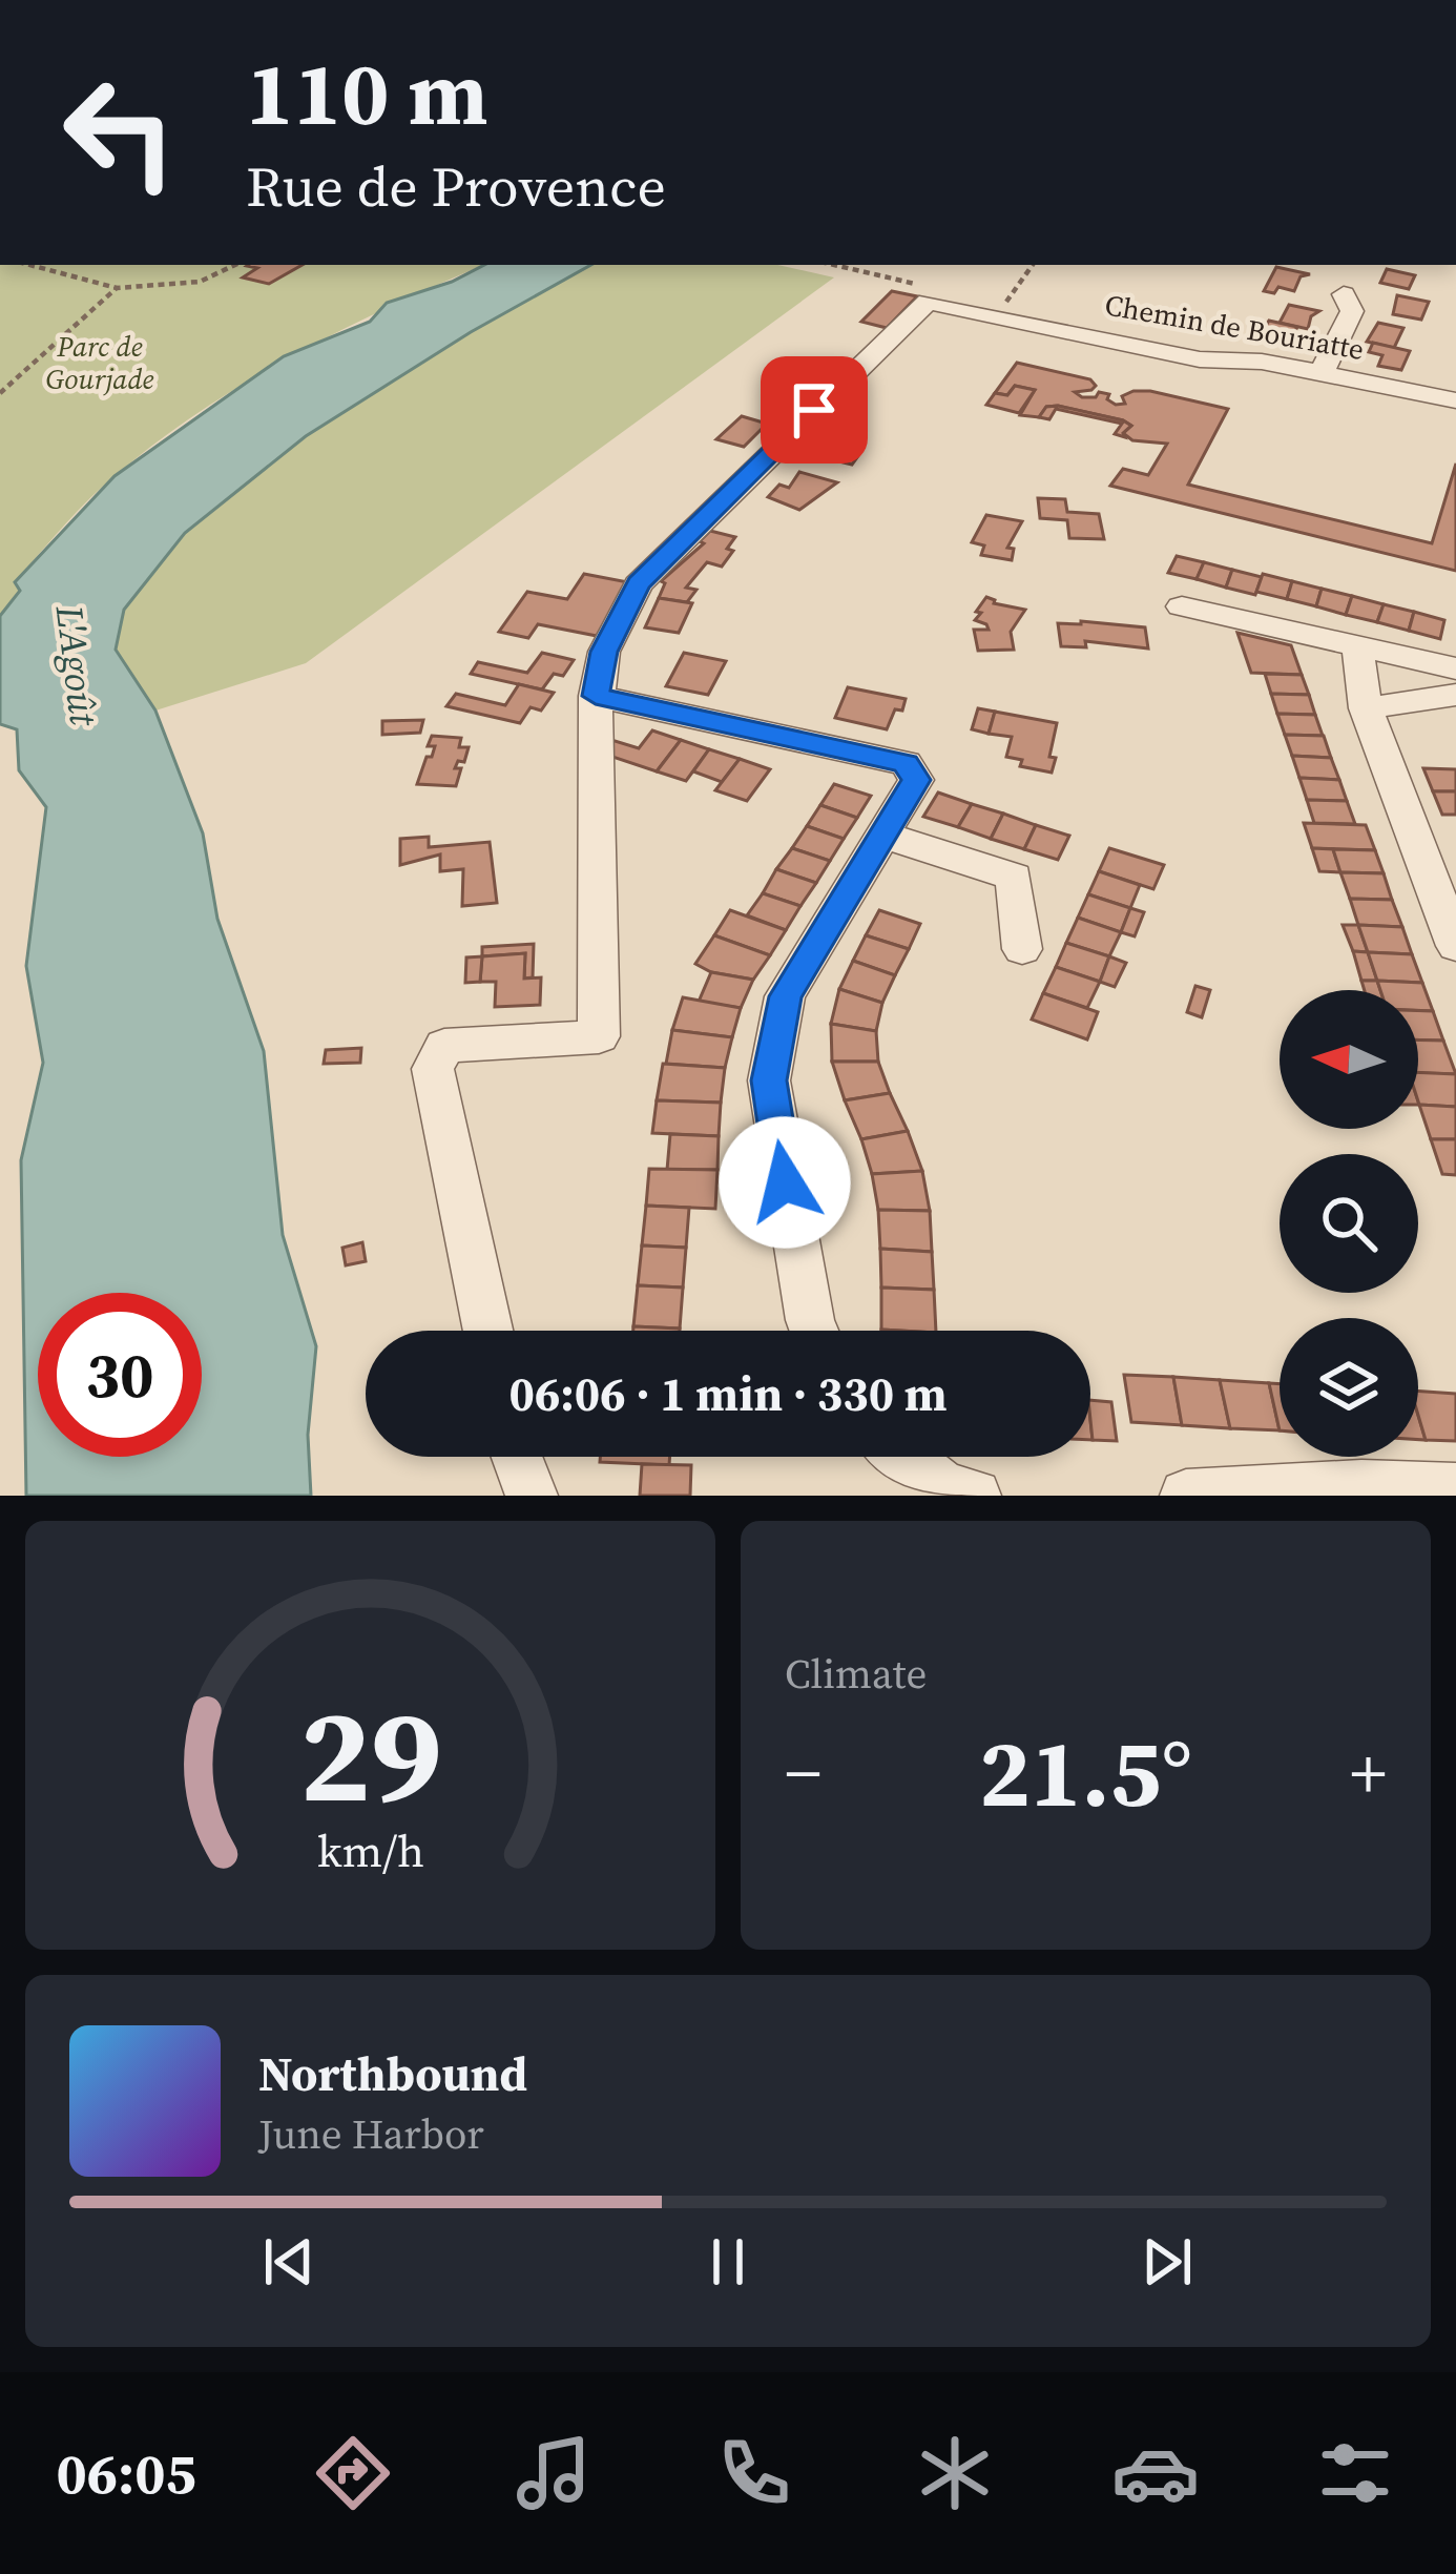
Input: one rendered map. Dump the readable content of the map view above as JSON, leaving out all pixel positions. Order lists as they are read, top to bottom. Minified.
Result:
{"streets":{"street":["Chemin de Bouriatte"]},"water":["L'Agoût"],"parks":["Parc de Gourjade"],"north":"left","page":{"turn":["110 m","Rue de Provence"],"limit":"30","trip":"06:06 · 1 min · 330 m","tile":"Climate","heat":["−","21.5°","+"],"song":["Northbound","June Harbor"],"tabs":"06:05","gauge":["29","km/h"]}}
